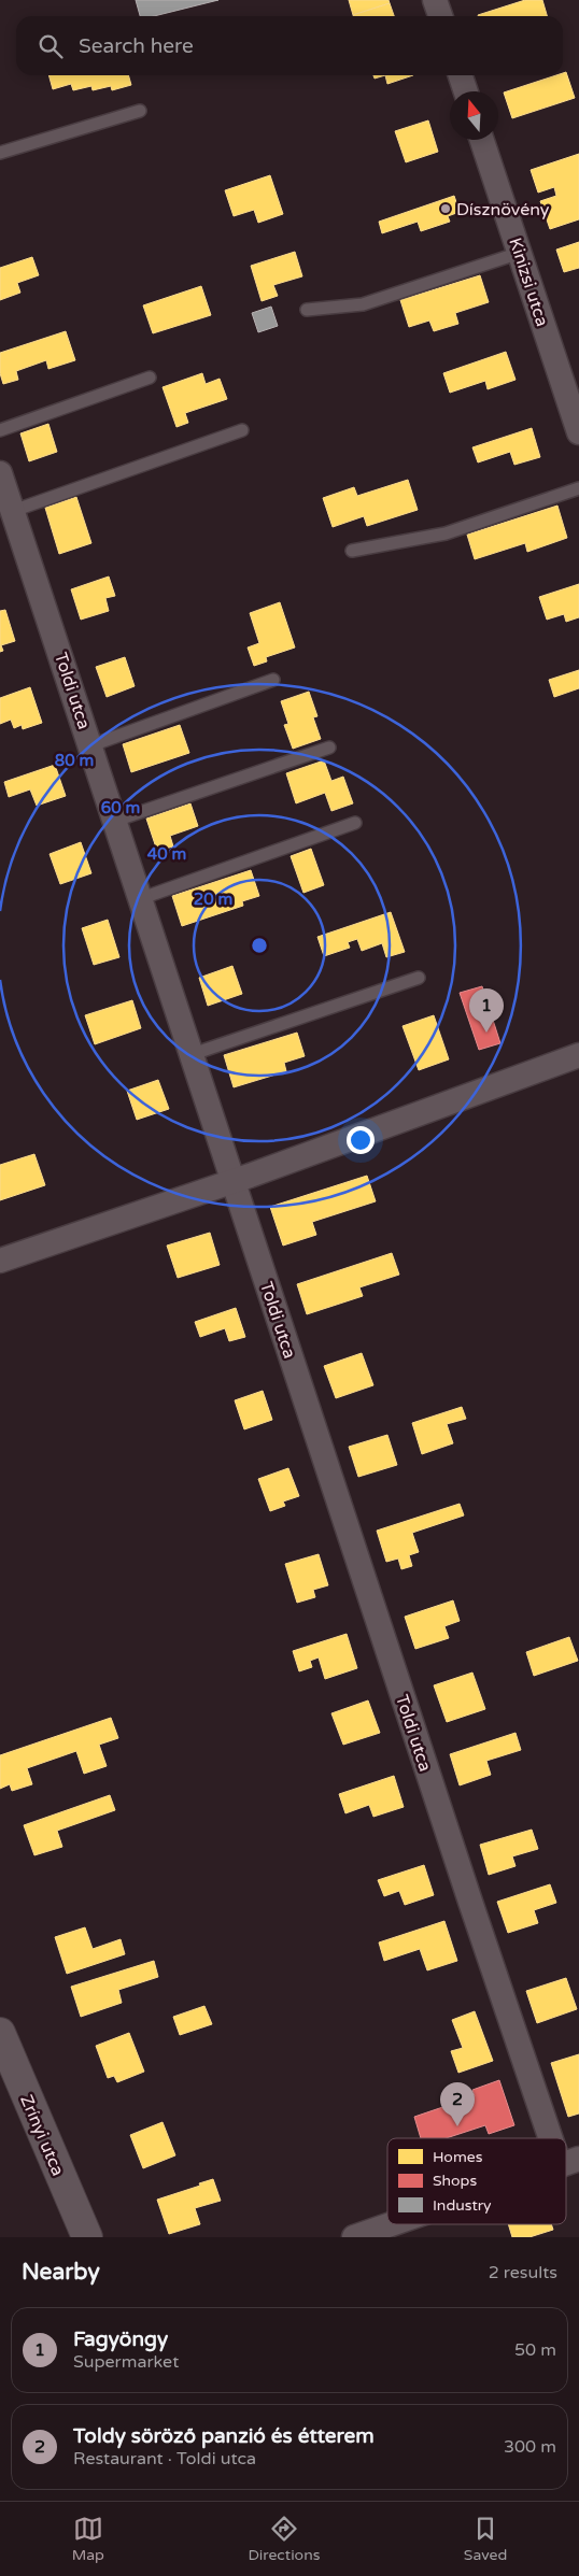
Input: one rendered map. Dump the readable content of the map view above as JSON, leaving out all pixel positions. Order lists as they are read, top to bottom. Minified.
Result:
{"streets":{"main road":["Zrínyi utca"],"street":["Kinizsi utca","Toldi utca"]},"places":["Dísznövény"],"legend":["Homes","Shops","Industry"],"north":"top","page":{"search":"Search here","pins":["1","2"],"heading":["Nearby","2 results"],"list":[{"mark":"1","name":"Fagyöngy","note":"Supermarket","value":"50 m"},{"mark":"2","name":"Toldy söröző panzió és étterem","note":"Restaurant · Toldi utca","value":"300 m"}],"nav":["Map","Directions","Saved"]},"rings":["80 m","60 m","40 m","20 m"]}
